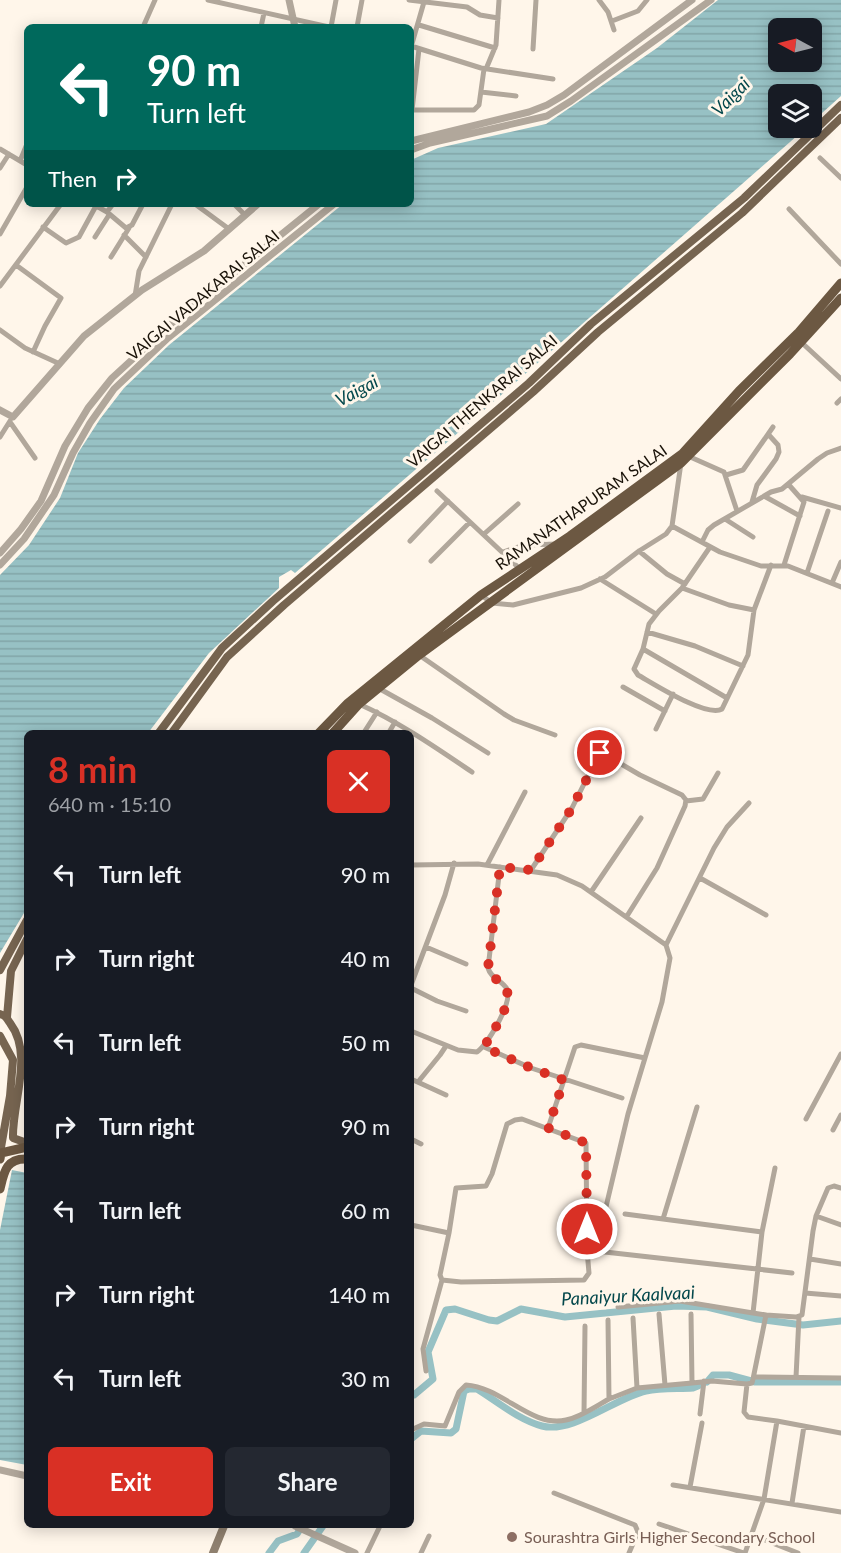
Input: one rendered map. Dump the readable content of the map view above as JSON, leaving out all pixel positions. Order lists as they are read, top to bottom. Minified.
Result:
{"streets":{"highway":["RAMANATHAPURAM SALAI"],"main road":["VAIGAI THENKARAI SALAI"],"street":["VAIGAI VADAKARAI SALAI"]},"water":["Vaigai","Panaiyur Kaalvaai"],"places":["Sourashtra Girls Higher Secondary School"],"north":"left","page":{"turn":["90 m","Turn left"],"then":"Then","heading":["8 min","640 m · 15:10"],"list":[{"name":"Turn left","value":"90 m"},{"name":"Turn right","value":"40 m"},{"name":"Turn left","value":"50 m"},{"name":"Turn right","value":"90 m"},{"name":"Turn left","value":"60 m"},{"name":"Turn right","value":"140 m"},{"name":"Turn left","value":"30 m"}],"buttons":["Exit","Share"]}}
